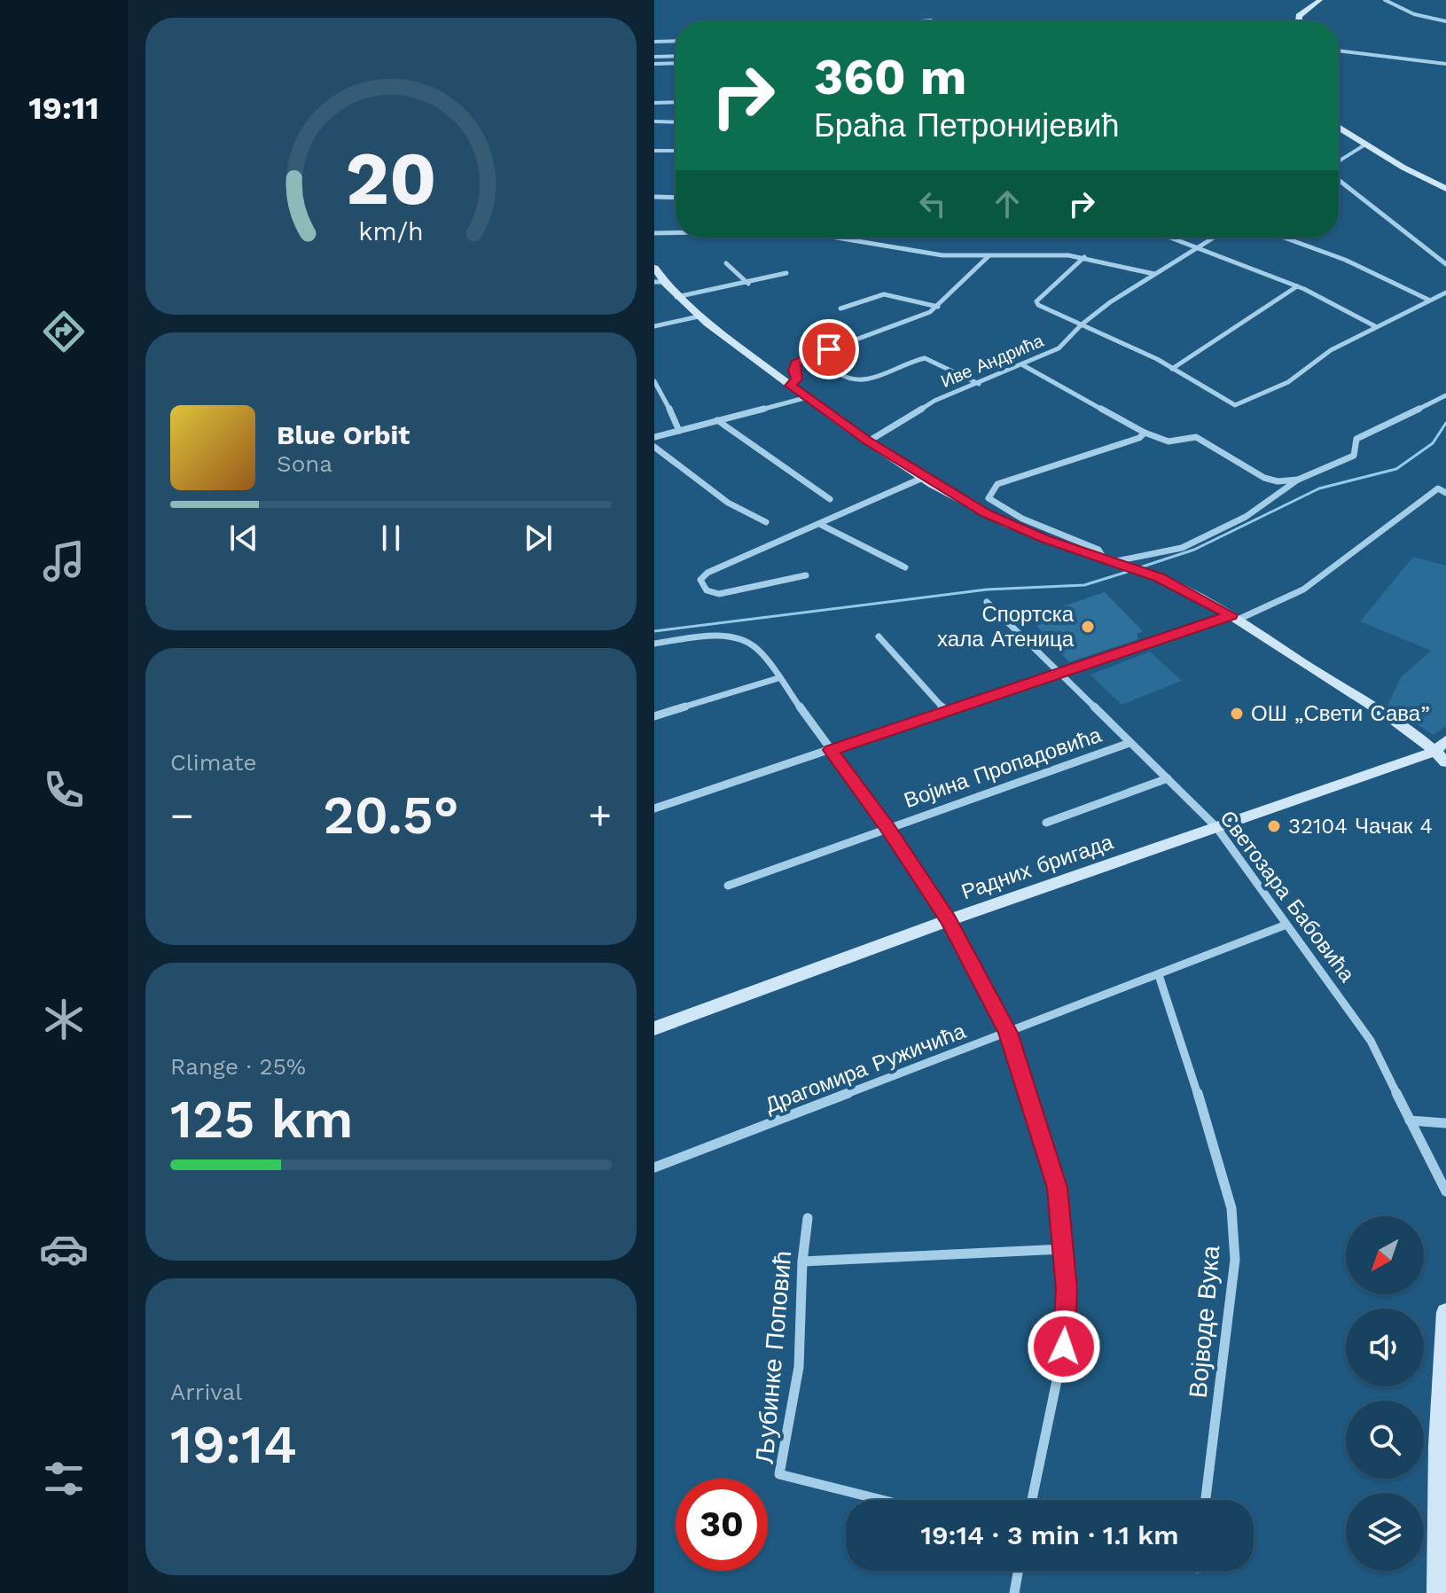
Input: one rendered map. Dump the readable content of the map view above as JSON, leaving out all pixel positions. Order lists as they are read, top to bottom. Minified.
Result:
{"streets":{"main road":["Радних бригада"],"street":["Иве Андрића","Војина Пропадовића","Светозара Бабовића","Драгомира Ружичића","Војводе Вука","Љубинке Поповић"]},"crossings":[["Војина Пропадовића","Светозара Бабовића"],["Радних бригада","Светозара Бабовића"],["Светозара Бабовића","Драгомира Ружичића"],["Драгомира Ружичића","Војводе Вука"]],"places":["Спортска хала Атеница","ОШ „Свети Сава”","32104 Чачак 4"],"north":"bottom left","page":{"tabs":"19:11","turn":["360 m","Браћа Петронијевић"],"song":["Blue Orbit","Sona"],"tile":["Climate",["Range · 25%","125 km"],["Arrival","19:14"]],"heat":["−","20.5°","+"],"limit":"30","trip":"19:14 · 3 min · 1.1 km","gauge":["20","km/h"]}}
